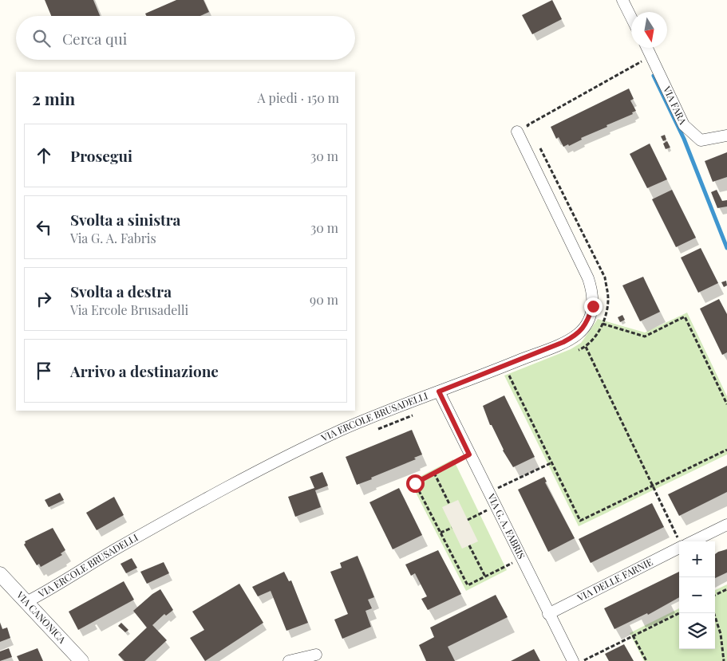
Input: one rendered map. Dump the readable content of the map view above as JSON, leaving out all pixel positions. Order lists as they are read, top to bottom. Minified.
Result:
{"streets":{"street":["VIA FARA","VIA ERCOLE BRUSADELLI","VIA G. A. FABRIS","VIA DELLE FARNIE","VIA CANONICA"]},"crossings":[["VIA ERCOLE BRUSADELLI","VIA G. A. FABRIS"],["VIA ERCOLE BRUSADELLI","VIA CANONICA"],["VIA G. A. FABRIS","VIA DELLE FARNIE"]],"north":"bottom","page":{"search":"Cerca qui","heading":["2 min","A piedi · 150 m"],"list":[["Prosegui","30 m"],["Svolta a sinistra","Via G. A. Fabris","30 m"],["Svolta a destra","Via Ercole Brusadelli","90 m"],"Arrivo a destinazione"],"map_buttons":["+","−"]}}
